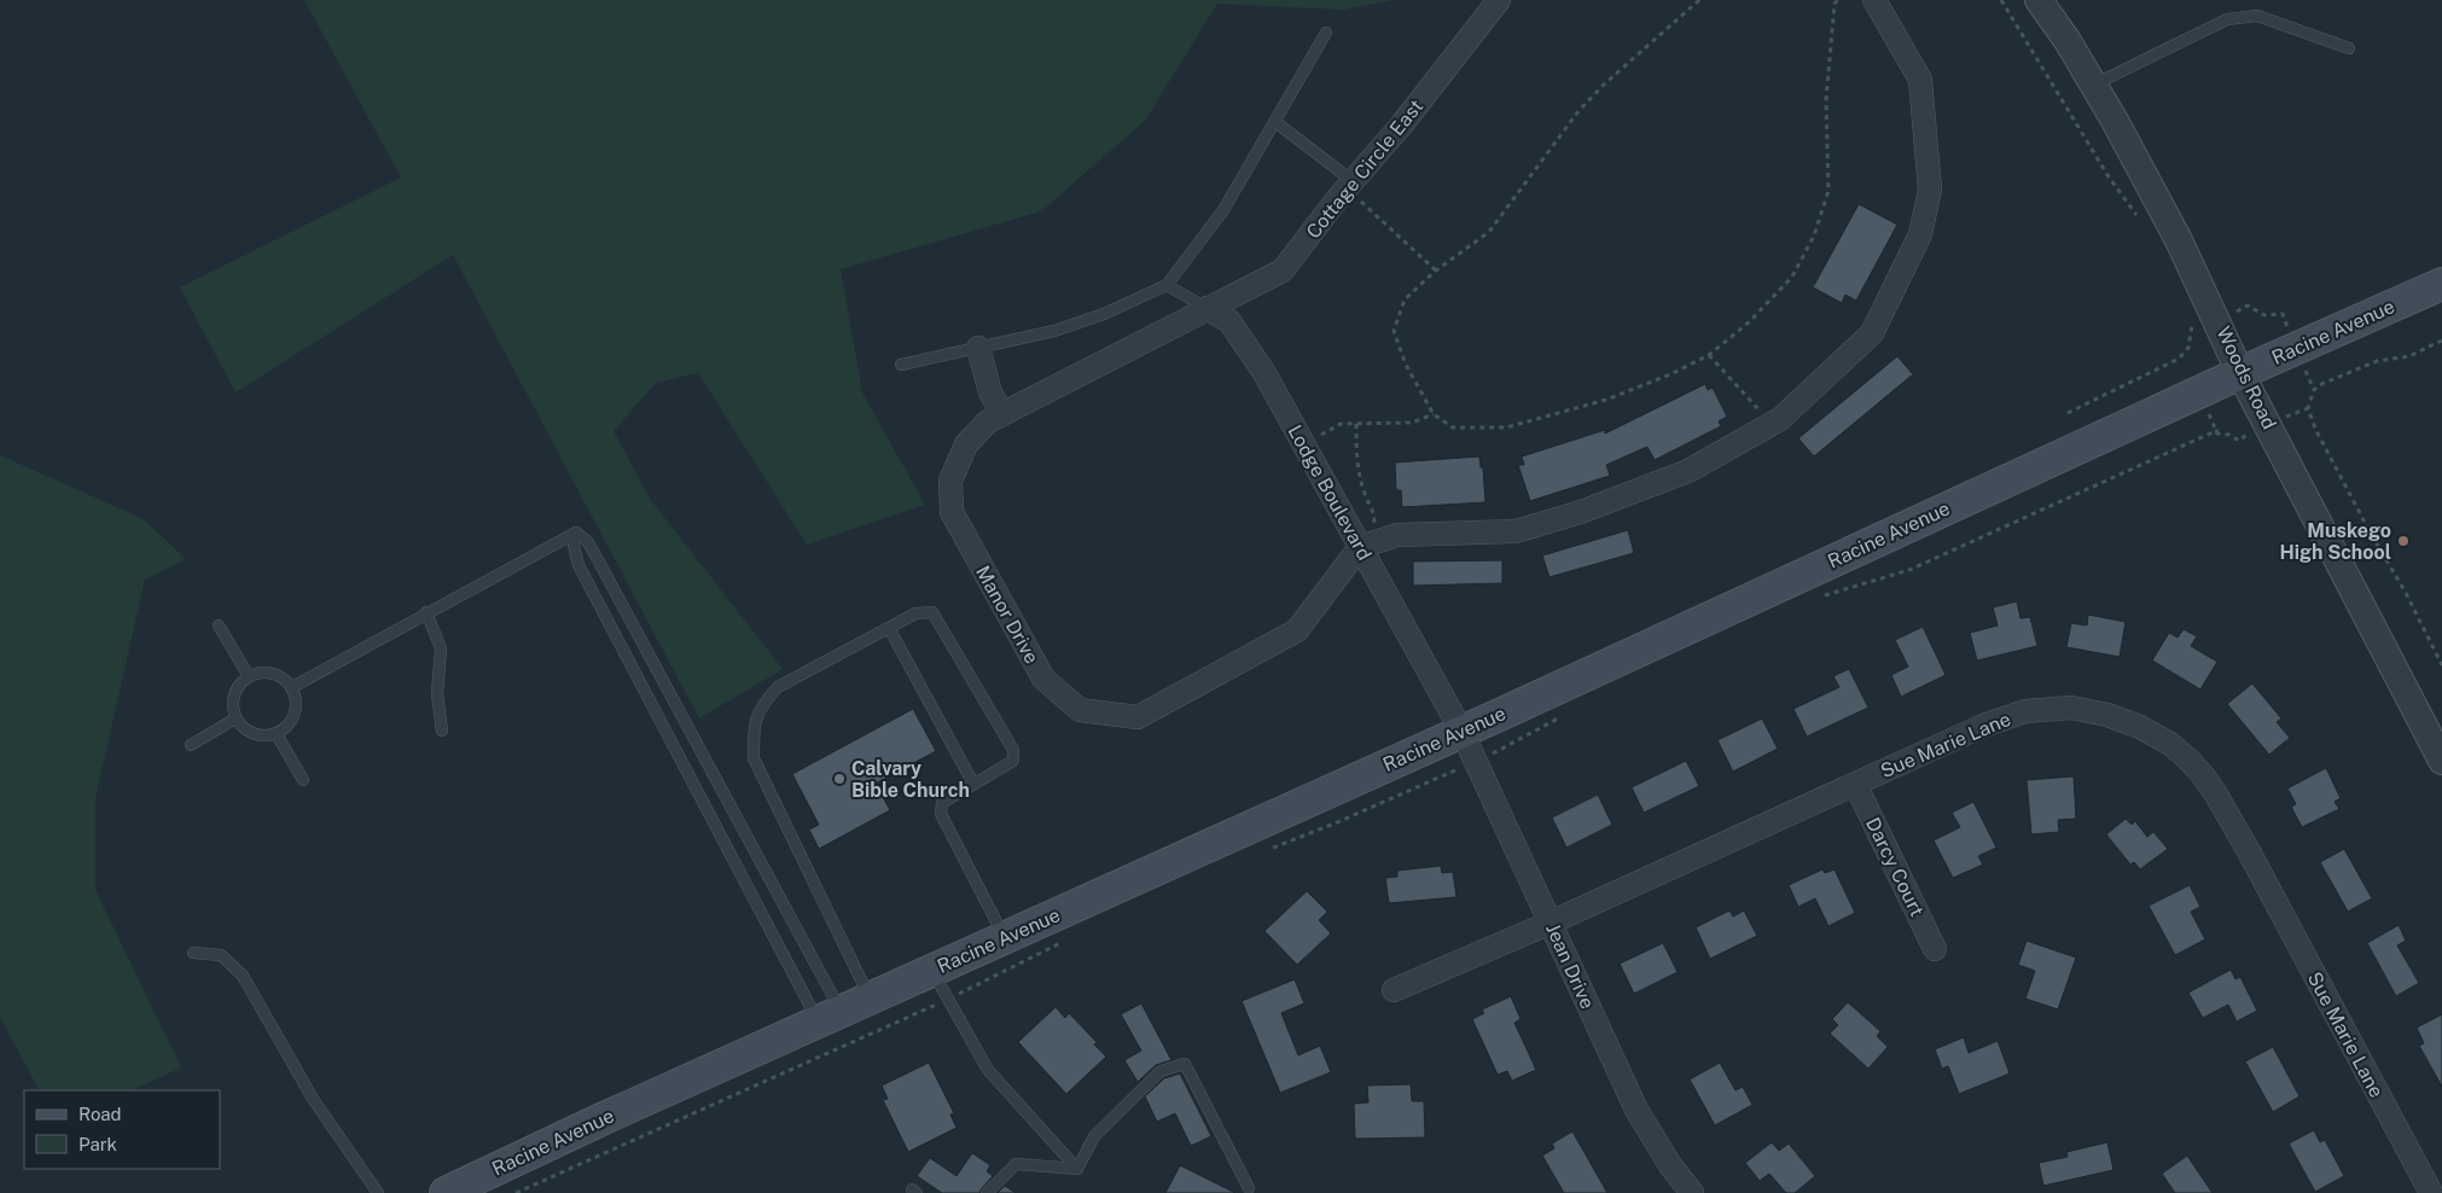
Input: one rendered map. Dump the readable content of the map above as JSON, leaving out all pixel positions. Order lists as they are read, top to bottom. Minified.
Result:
{"streets":{"main road":["Racine Avenue"],"street":["Cottage Circle East","Woods Road","Lodge Boulevard","Manor Drive","Sue Marie Lane","Darcy Court","Jean Drive"]},"crossings":[["Cottage Circle East","Lodge Boulevard"],["Cottage Circle East","Manor Drive"],["Racine Avenue","Woods Road"],["Racine Avenue","Lodge Boulevard"],["Racine Avenue","Jean Drive"],["Lodge Boulevard","Manor Drive"],["Lodge Boulevard","Jean Drive"],["Sue Marie Lane","Darcy Court"],["Sue Marie Lane","Jean Drive"]],"places":["Muskego High School","Calvary Bible Church"],"legend":["Road","Park"]}
